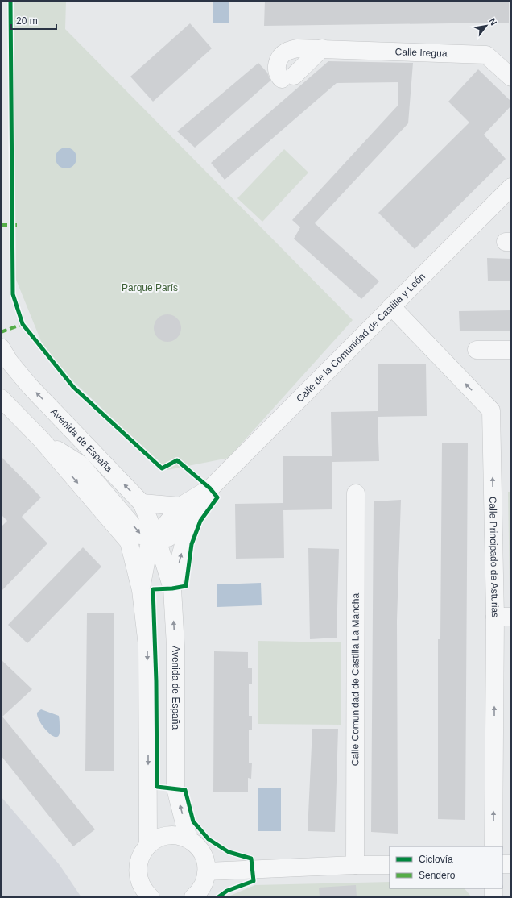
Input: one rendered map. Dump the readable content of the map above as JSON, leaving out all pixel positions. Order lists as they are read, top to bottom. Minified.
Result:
{"streets":{"street":["Calle Iregua","Calle de la Comunidad de Castilla y León","Avenida de España","Calle Principado de Asturias","Calle Comunidad de Castilla La Mancha"]},"crossings":[["Calle de la Comunidad de Castilla y León","Avenida de España"],["Calle de la Comunidad de Castilla y León","Calle Principado de Asturias"]],"one_way":["Calle Principado de Asturias"],"parks":["Parque París"],"legend":["Ciclovía","Sendero"],"scale_bar":"20 m","north":"top right"}
